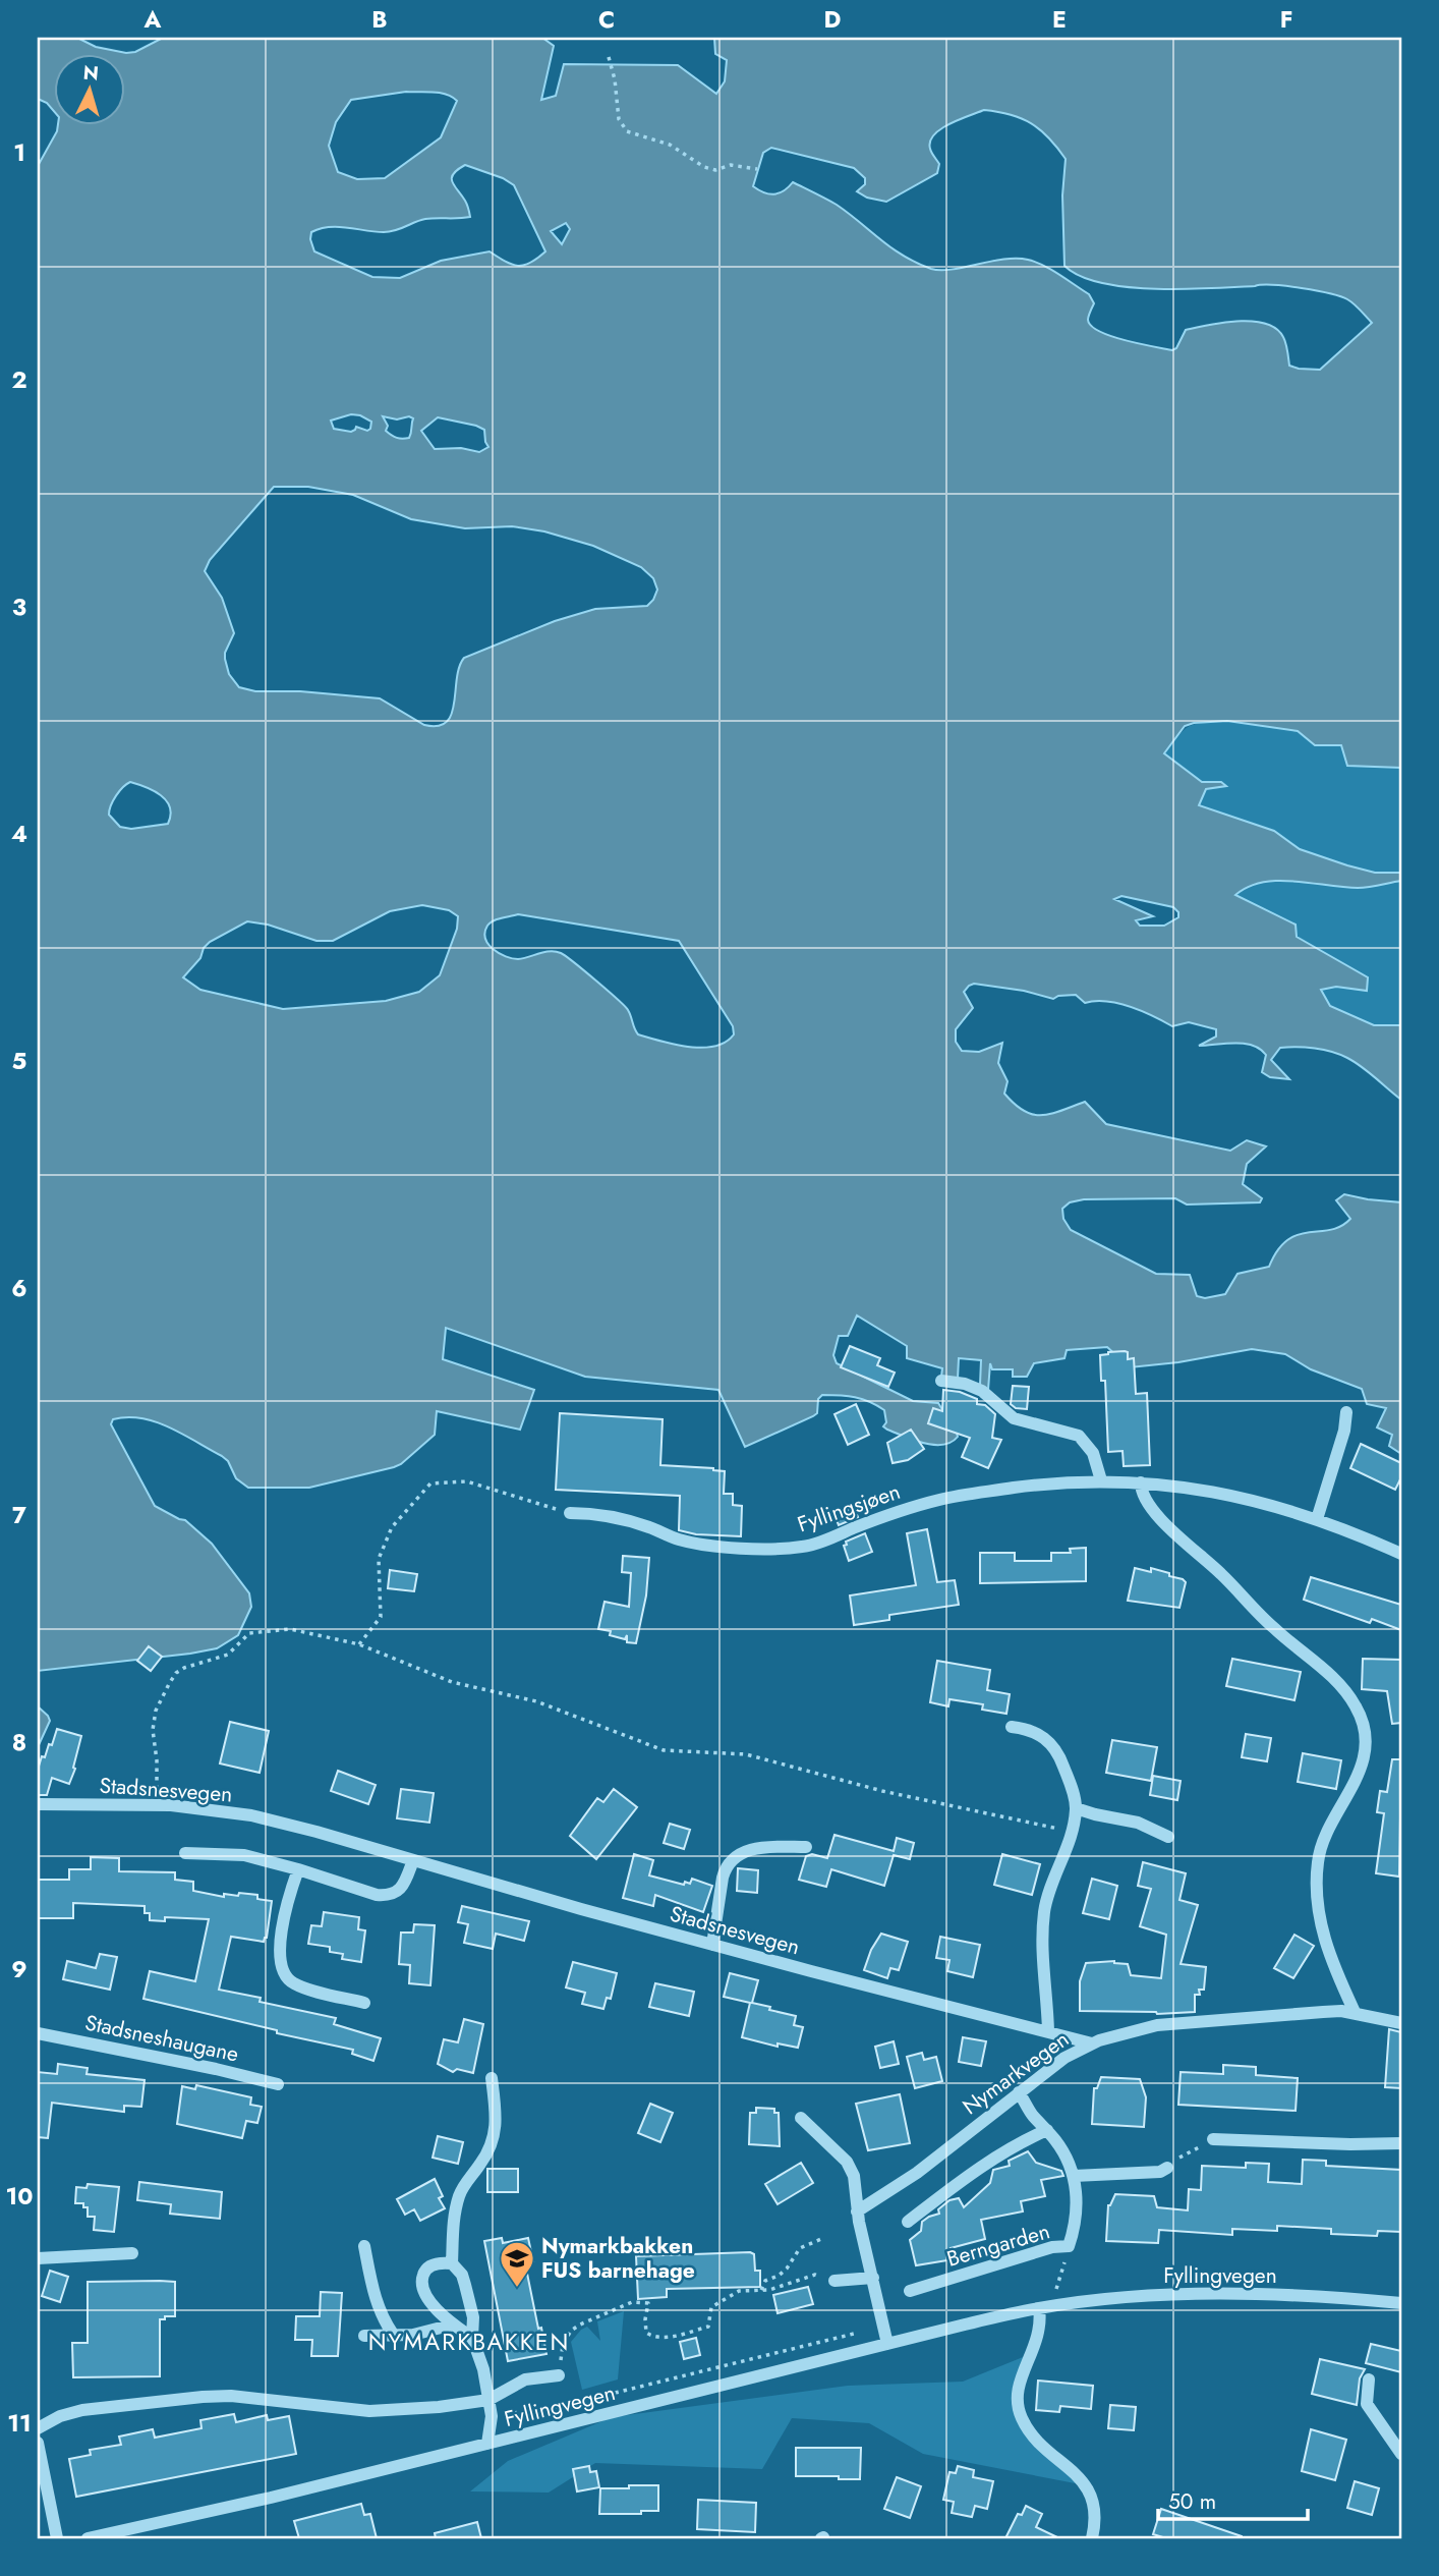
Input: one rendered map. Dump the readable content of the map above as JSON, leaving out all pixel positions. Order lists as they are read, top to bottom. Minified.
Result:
{"streets":{"street":["Fyllingsjøen","Stadsnesvegen","Stadsneshaugane","Nymarkvegen","Berngarden","Fyllingvegen"]},"crossings":[["Stadsnesvegen","Nymarkvegen"],["Nymarkvegen","Berngarden"]],"districts":["NYMARKBAKKEN"],"places":{"school or university":["Nymarkbakken FUS barnehage"]},"scale_bar":"50 m","north":"top","grid":{"columns":["A","B","C","D","E","F"],"rows":["1","2","3","4","5","6","7","8","9","10","11"]}}
